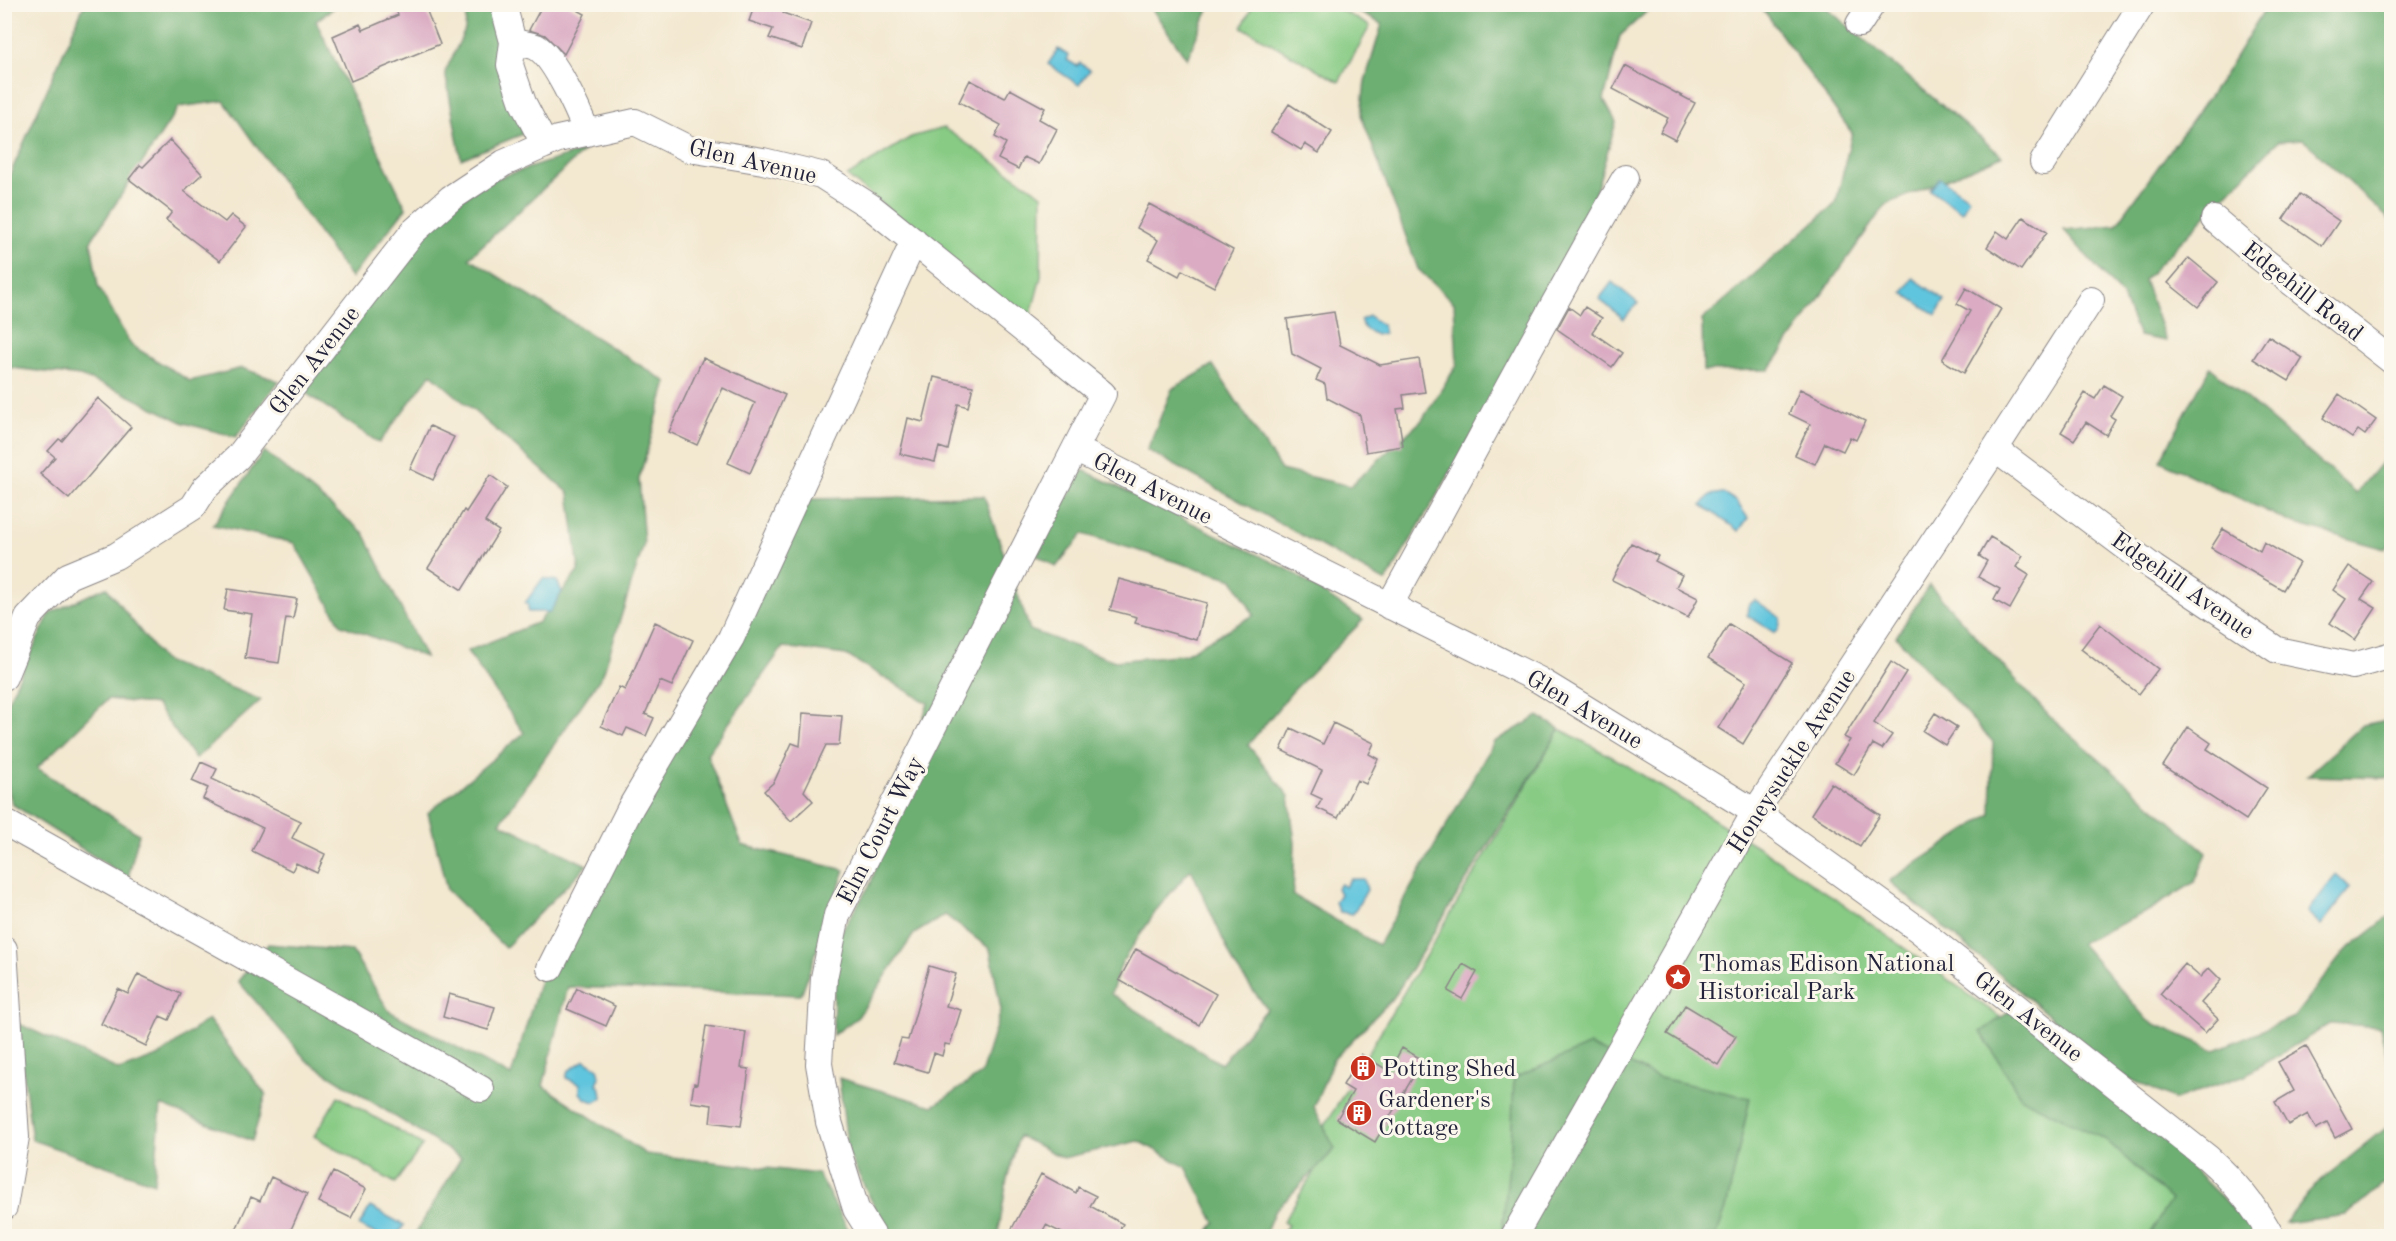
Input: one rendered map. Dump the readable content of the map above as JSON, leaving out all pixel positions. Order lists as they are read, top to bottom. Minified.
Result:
{"streets":{"street":["Glen Avenue","Edgehill Road","Edgehill Avenue","Honeysuckle Avenue","Elm Court Way"]},"crossings":[["Glen Avenue","Honeysuckle Avenue"],["Glen Avenue","Elm Court Way"],["Edgehill Avenue","Honeysuckle Avenue"]],"places":{"place":["Thomas Edison National Historical Park"],"building":["Potting Shed","Gardener's Cottage"]}}
